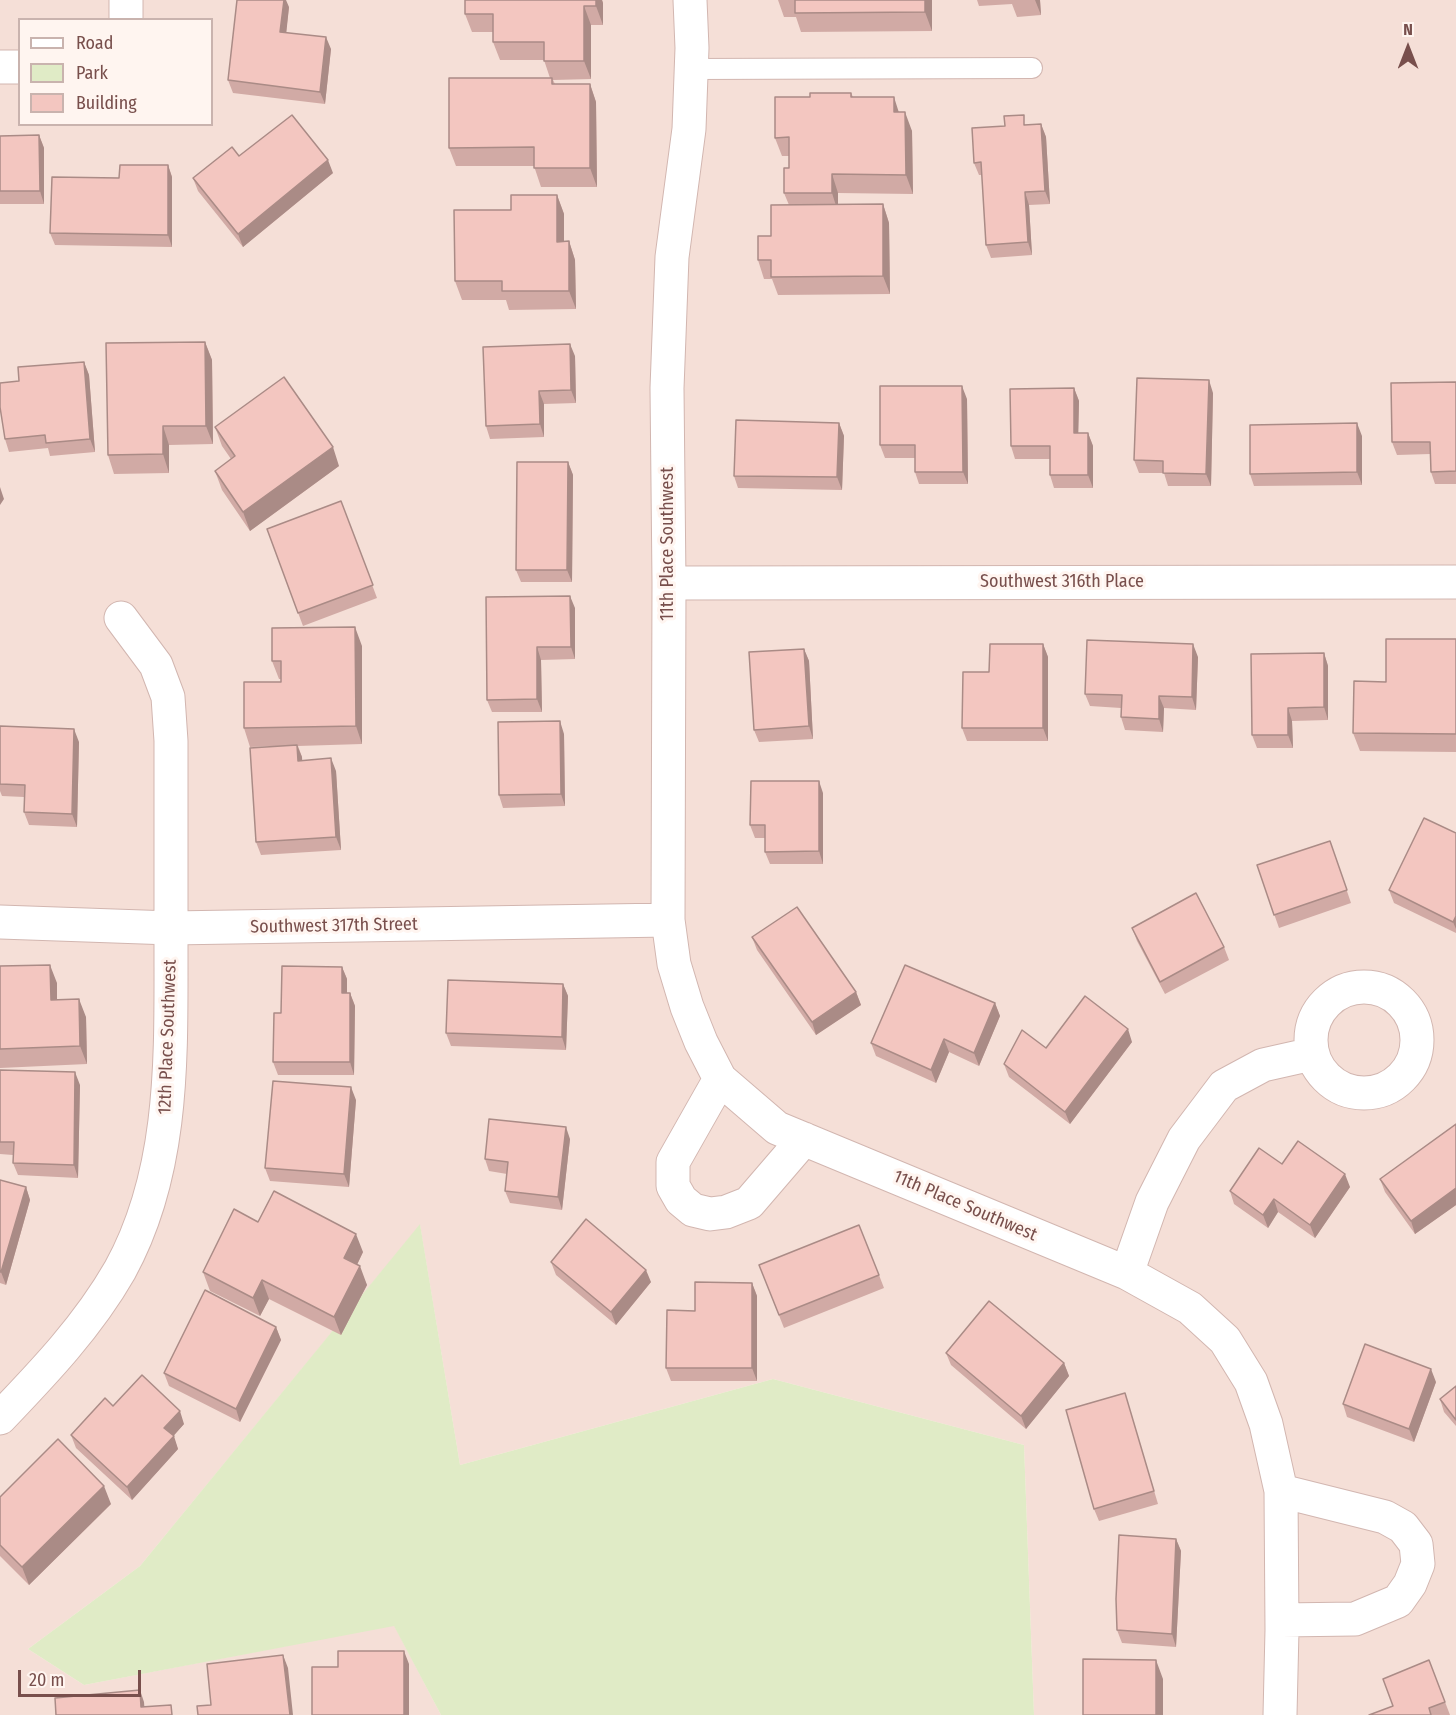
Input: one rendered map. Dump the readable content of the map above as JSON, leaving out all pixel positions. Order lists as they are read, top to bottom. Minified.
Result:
{"streets":{"street":["11th Place Southwest","Southwest 316th Place","Southwest 317th Street","12th Place Southwest"]},"crossings":[["11th Place Southwest","Southwest 316th Place"],["11th Place Southwest","Southwest 317th Street"],["Southwest 317th Street","12th Place Southwest"]],"legend":["Road","Park","Building"],"scale_bar":"20 m","north":"top"}
